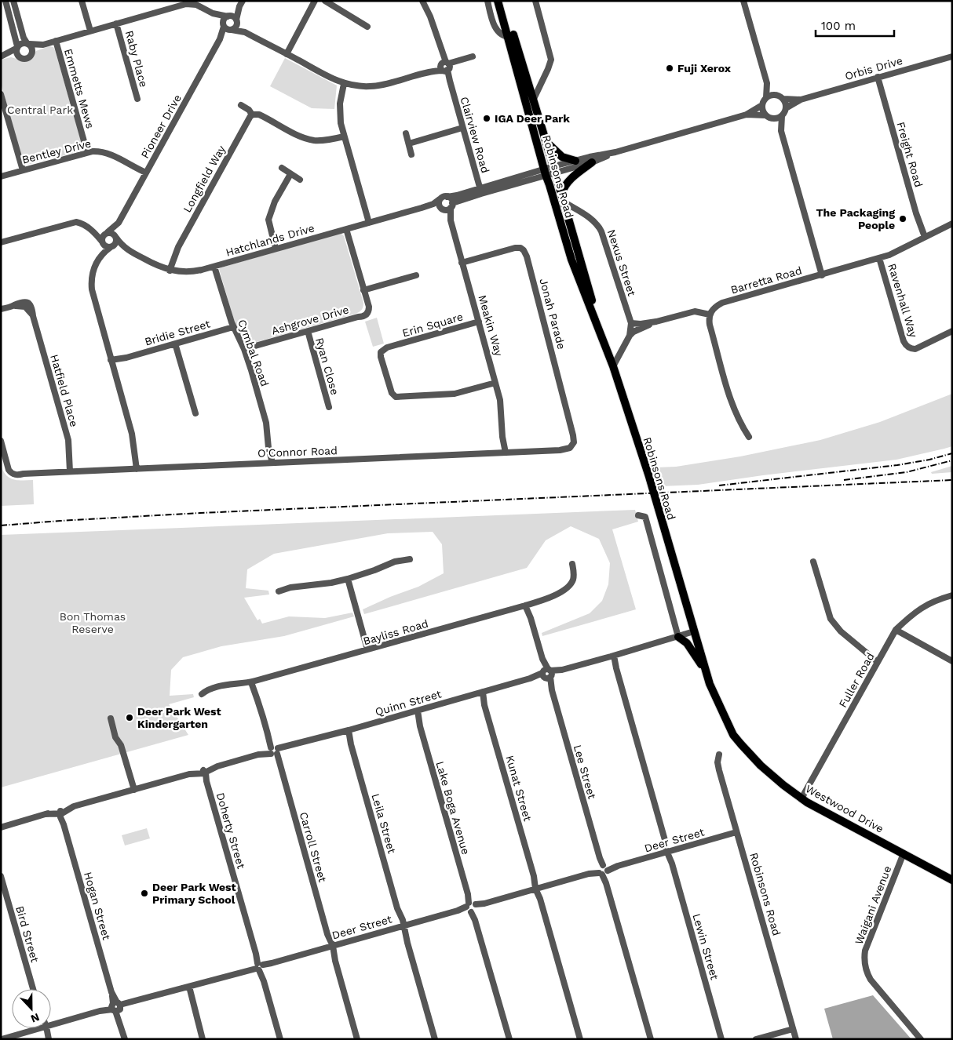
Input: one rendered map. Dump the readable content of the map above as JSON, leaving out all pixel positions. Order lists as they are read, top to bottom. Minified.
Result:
{"streets":{"main road":["Robinsons Road","Westwood Drive"],"street":["Raby Place","Orbis Drive","Emmetts Mews","Pioneer Drive","Clairview Road","Bentley Drive","Freight Road","Longfield Way","Hatchlands Drive","Nexus Street","Barretta Road","Ravenhall Way","Jonah Parade","Ashgrove Drive","Erin Square","Meakin Way","Bridie Street","Cymbal Road","Ryan Close","Hatfield Place","O'Connor Road","Bayliss Road","Fuller Road","Quinn Street","Lee Street","Kunat Street","Lake Boga Avenue","Leila Street","Doherty Street","Deer Street","Carroll Street","Waigani Avenue","Hogan Street","Bird Street","Lewin Street"]},"crossings":[["Orbis Drive","Freight Road"],["Emmetts Mews","Bentley Drive"],["Pioneer Drive","Bentley Drive"],["Pioneer Drive","Hatchlands Drive"],["Freight Road","Barretta Road"],["Robinsons Road","Nexus Street"],["Robinsons Road","Quinn Street"],["Robinsons Road","Westwood Drive"],["Robinsons Road","Deer Street"],["Longfield Way","Hatchlands Drive"],["Hatchlands Drive","Ashgrove Drive"],["Hatchlands Drive","Meakin Way"],["Hatchlands Drive","Cymbal Road"],["Barretta Road","Ravenhall Way"],["Jonah Parade","Meakin Way"],["Jonah Parade","O'Connor Road"],["Ashgrove Drive","Cymbal Road"],["Ashgrove Drive","Ryan Close"],["Erin Square","Meakin Way"],["Meakin Way","O'Connor Road"],["Bridie Street","Cymbal Road"],["Cymbal Road","O'Connor Road"],["Hatfield Place","O'Connor Road"],["Bayliss Road","Lee Street"],["Bayliss Road","Carroll Street"],["Fuller Road","Westwood Drive"],["Quinn Street","Lee Street"],["Quinn Street","Kunat Street"],["Quinn Street","Lake Boga Avenue"],["Quinn Street","Westwood Drive"],["Quinn Street","Leila Street"],["Quinn Street","Doherty Street"],["Quinn Street","Carroll Street"],["Quinn Street","Hogan Street"],["Quinn Street","Lewin Street"],["Lee Street","Deer Street"],["Kunat Street","Deer Street"],["Lake Boga Avenue","Deer Street"],["Westwood Drive","Waigani Avenue"],["Leila Street","Deer Street"],["Doherty Street","Deer Street"],["Deer Street","Carroll Street"],["Deer Street","Hogan Street"],["Deer Street","Lewin Street"]],"parks":["Central Park","Bon Thomas Reserve"],"places":["Fuji Xerox","IGA Deer Park","The Packaging People","Deer Park West Kindergarten","Deer Park West Primary School"],"scale_bar":"100 m","north":"bottom"}
